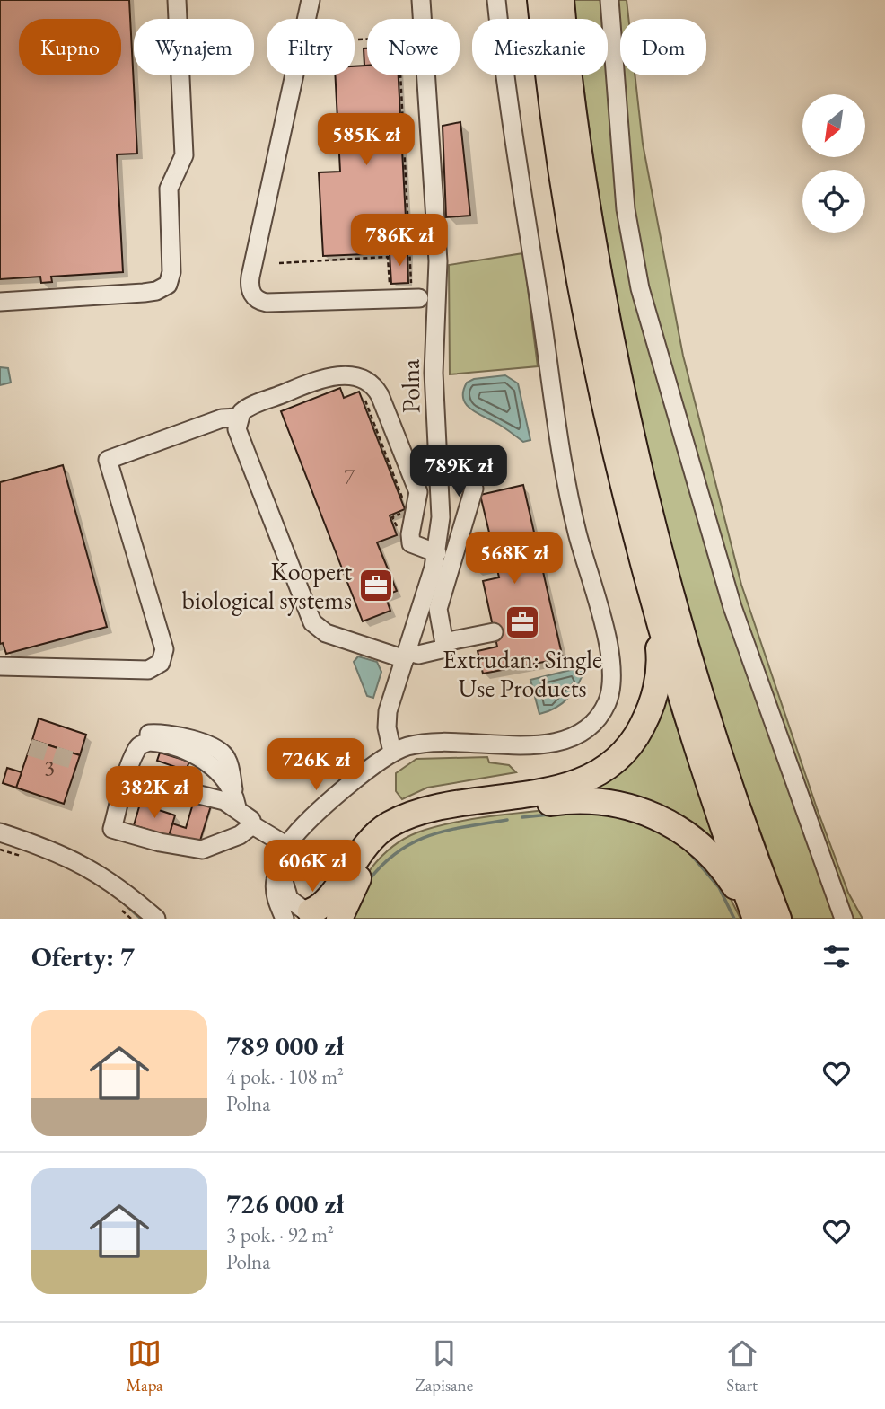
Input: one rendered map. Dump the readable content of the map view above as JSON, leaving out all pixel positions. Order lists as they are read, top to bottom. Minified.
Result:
{"streets":{"street":["Polna"]},"places":{"office":["Koopert biological systems","Extrudan: Single Use Products"]},"house_numbers":["7","3"],"north":"bottom left","page":{"chip":["Kupno","Wynajem","Filtry","Nowe","Mieszkanie","Dom"],"price":["585K zł","786K zł","789K zł","568K zł","726K zł","382K zł","606K zł"],"heading":"Oferty: 7","list":[{"name":"789 000 zł","note":"4 pok. · 108 m² · Polna"},{"name":"726 000 zł","note":"3 pok. · 92 m² · Polna"}],"tabs":["Mapa","Zapisane","Start"]}}
